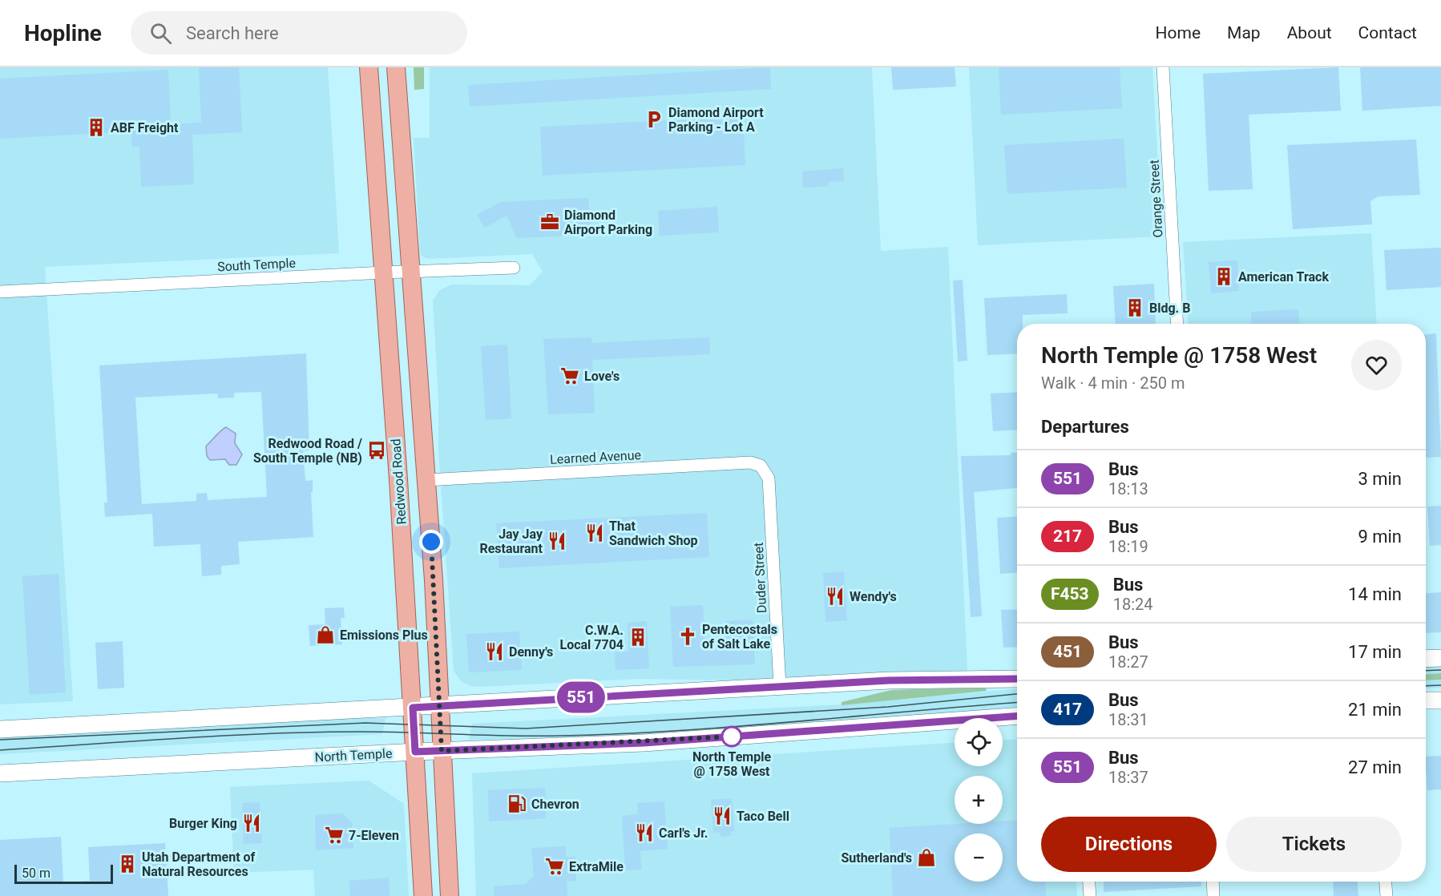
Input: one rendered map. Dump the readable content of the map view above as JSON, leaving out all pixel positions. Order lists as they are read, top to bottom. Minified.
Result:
{"streets":{"main road":["Redwood Road","North Temple"],"street":["Orange Street","South Temple","Learned Avenue","Duder Street"]},"crossings":[["South Temple","Redwood Road"],["Learned Avenue","Duder Street"],["Redwood Road","North Temple"]],"places":{"parking":["Diamond Airport Parking - Lot A"],"building":["ABF Freight","American Track","Bldg. B","C.W.A. Local 7704","Utah Department of Natural Resources"],"office":["Diamond Airport Parking"],"supermarket":["Love's","7-Eleven","ExtraMile"],"bus stop":["Redwood Road / South Temple (NB)"],"restaurant":["That Sandwich Shop","Jay Jay Restaurant","Wendy's","Denny's","Taco Bell","Burger King","Carl's Jr."],"shop":["Emissions Plus","Sutherland's"],"church":["Pentecostals of Salt Lake"],"other":["North Temple @ 1758 West"],"fuel station":["Chevron"]},"lines":["bus line 551"],"scale_bar":"50 m","page":{"header":"Hopline","search":"Search here","nav":["Home","Map","About","Contact"],"on_map":"551","heading":[["North Temple @ 1758 West","Walk · 4 min · 250 m"],"Departures"],"list":[{"mark":"551","name":"Bus","note":"18:13","value":"3 min"},{"mark":"217","name":"Bus","note":"18:19","value":"9 min"},{"mark":"F453","name":"Bus","note":"18:24","value":"14 min"},{"mark":"451","name":"Bus","note":"18:27","value":"17 min"},{"mark":"417","name":"Bus","note":"18:31","value":"21 min"},{"mark":"551","name":"Bus","note":"18:37","value":"27 min"}],"map_buttons":["+","−"],"buttons":["Directions","Tickets"],"scale":"50 m"}}
